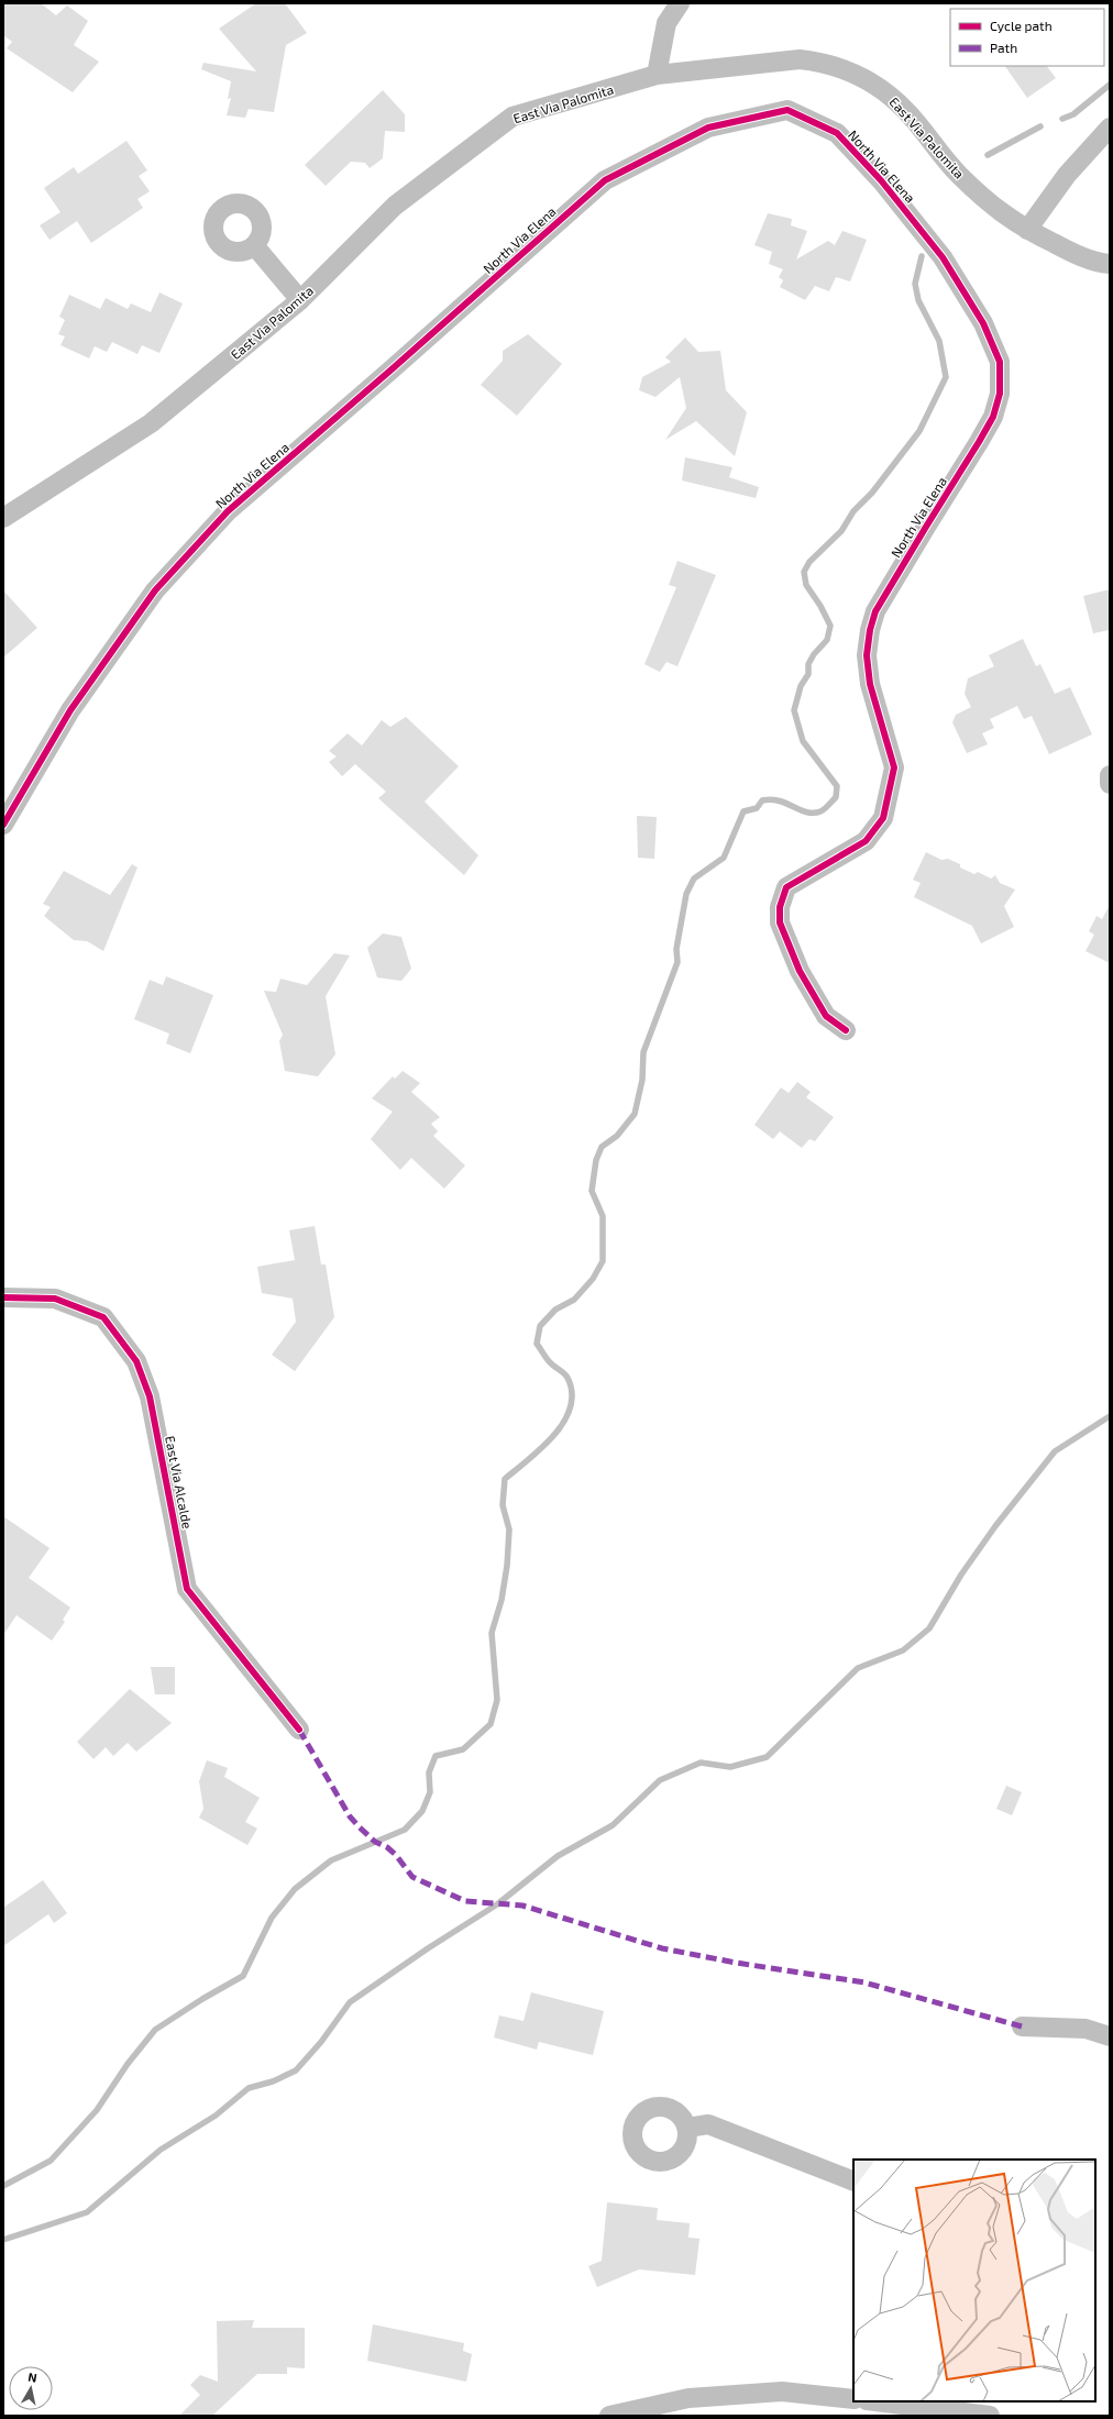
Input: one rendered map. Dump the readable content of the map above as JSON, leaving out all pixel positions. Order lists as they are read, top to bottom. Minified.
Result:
{"streets":{"street":["East Via Palomita","North Via Elena","East Via Alcalde"]},"legend":["Cycle path","Path"],"north":"top"}
